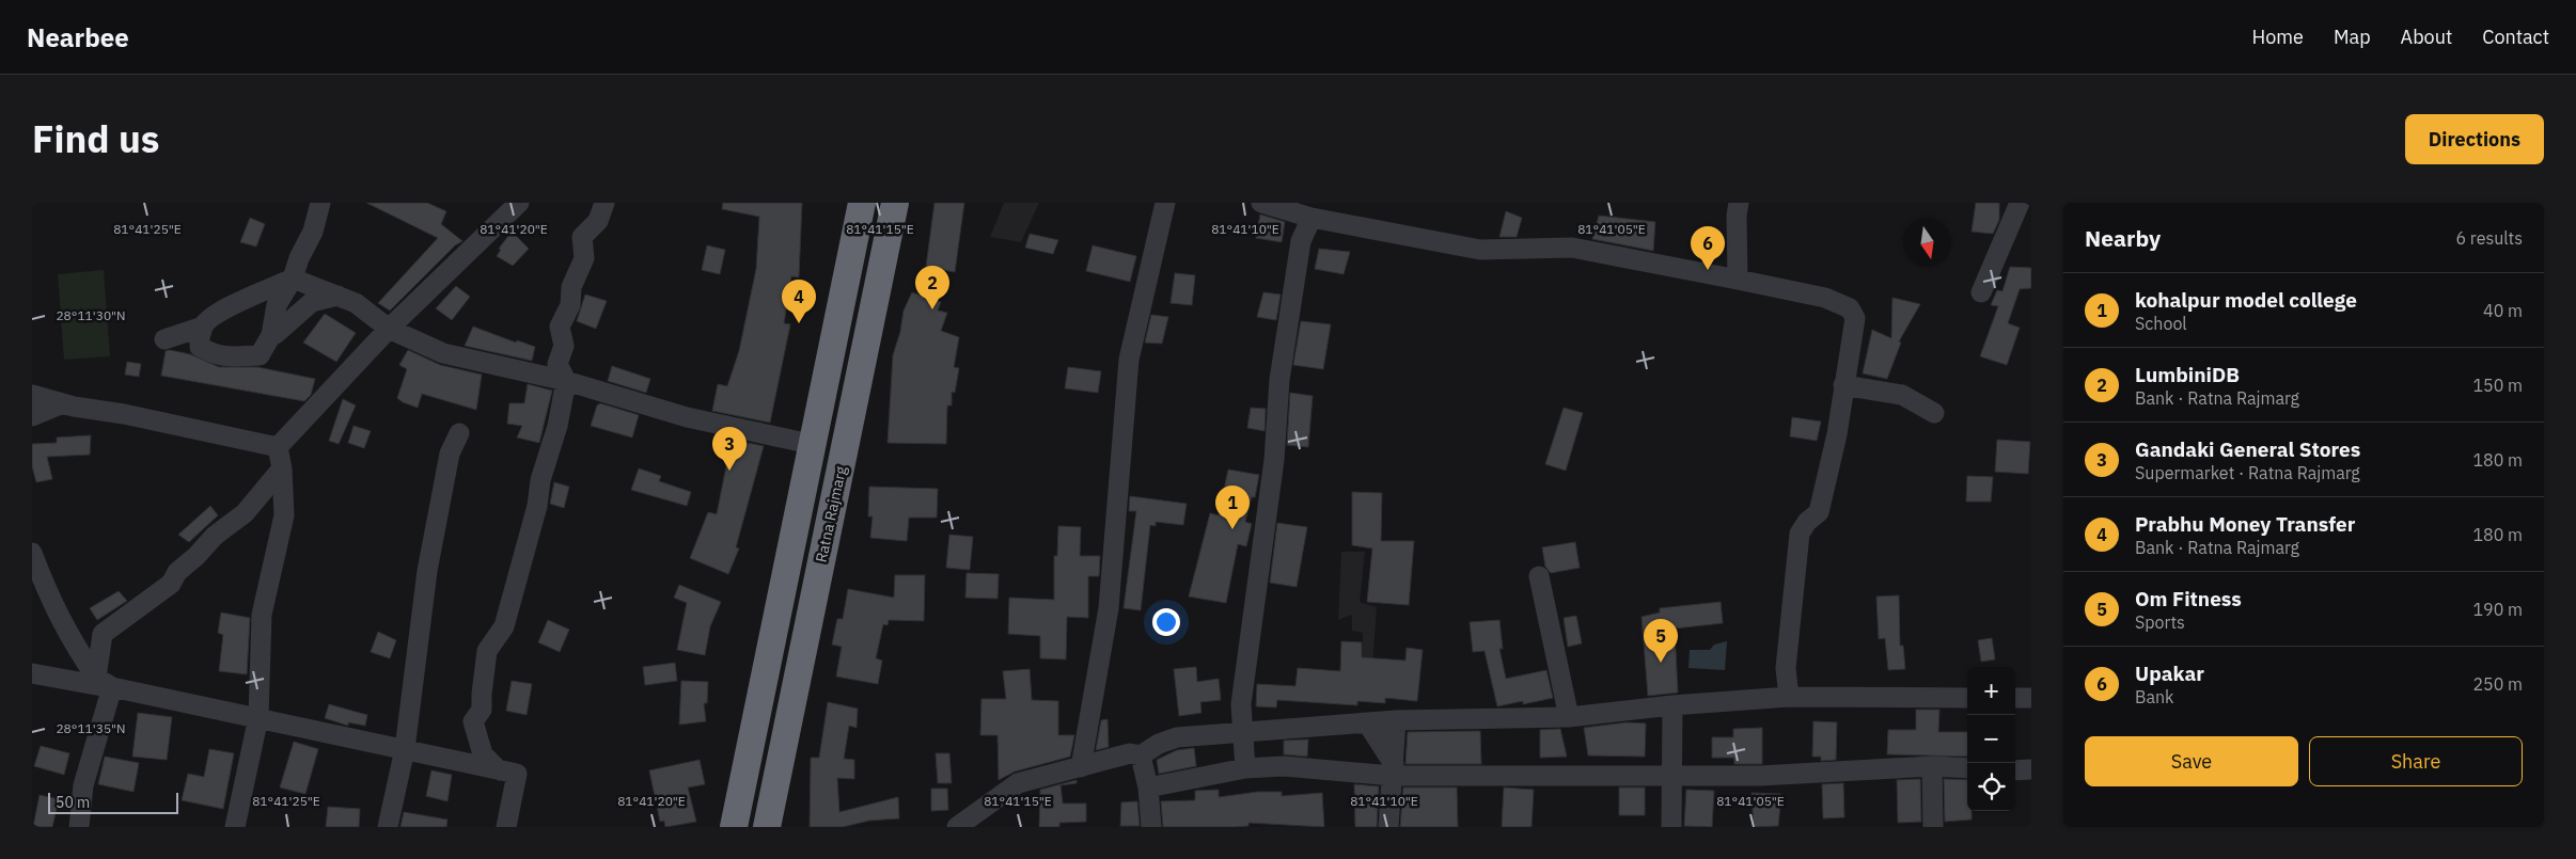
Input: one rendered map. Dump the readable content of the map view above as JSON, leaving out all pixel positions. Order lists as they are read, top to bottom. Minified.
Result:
{"streets":{"highway":["Ratna Rajmarg"]},"scale_bar":"50 m","north":"bottom","page":{"header":"Nearbee","nav":["Home","Map","About","Contact"],"title":"Find us","buttons":["Directions",["Save","Share"]],"heading":["Nearby","6 results"],"pins":["6","2","4","3","1","5"],"list":[{"mark":"1","name":"kohalpur model college","note":"School","value":"40 m"},{"mark":"2","name":"LumbiniDB","note":"Bank · Ratna Rajmarg","value":"150 m"},{"mark":"3","name":"Gandaki General Stores","note":"Supermarket · Ratna Rajmarg","value":"180 m"},{"mark":"4","name":"Prabhu Money Transfer","note":"Bank · Ratna Rajmarg","value":"180 m"},{"mark":"5","name":"Om Fitness","note":"Sports","value":"190 m"},{"mark":"6","name":"Upakar","note":"Bank","value":"250 m"}],"map_buttons":["+","−"],"scale":"50 m"},"coordinates":["81°41'25\"E","81°41'20\"E","81°41'15\"E","81°41'10\"E","81°41'05\"E","28°11'30\"N","28°11'35\"N"]}
